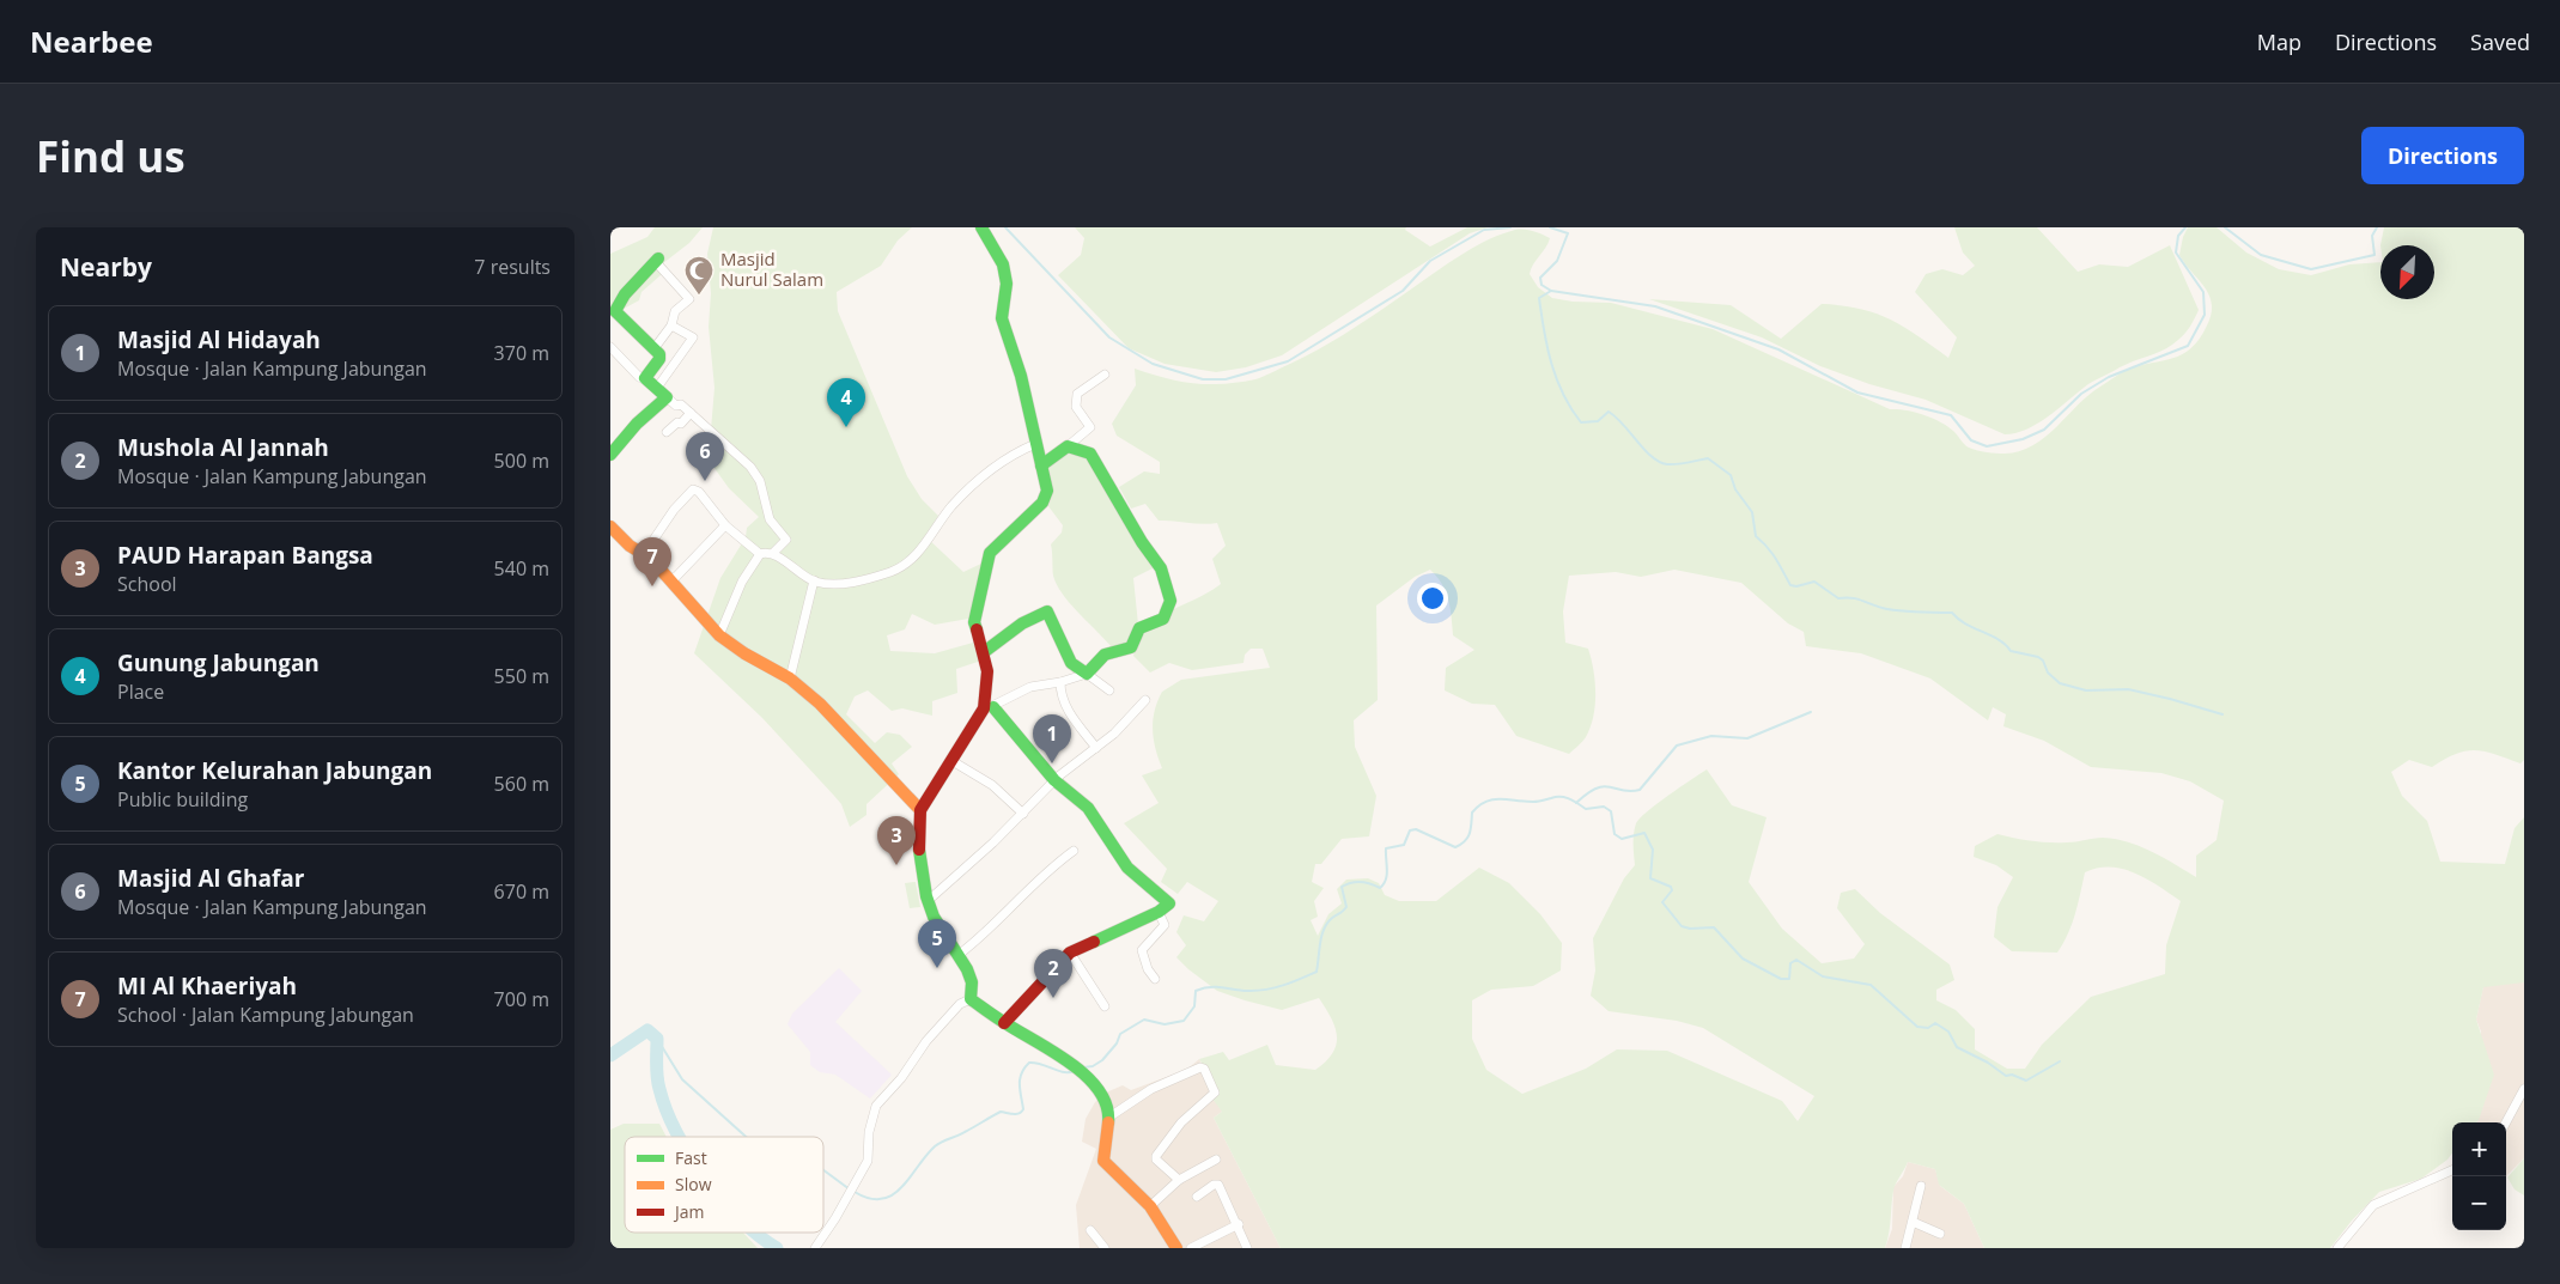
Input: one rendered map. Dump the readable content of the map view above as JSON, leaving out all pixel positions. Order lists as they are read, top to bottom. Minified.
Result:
{"places":{"mosque":["Masjid Nurul Salam"]},"legend":["Fast","Slow","Jam"],"north":"bottom left","page":{"header":"Nearbee","nav":["Map","Directions","Saved"],"buttons":"Directions","title":"Find us","heading":["Nearby","7 results"],"list":[{"mark":"1","name":"Masjid Al Hidayah","note":"Mosque · Jalan Kampung Jabungan","value":"370 m"},{"mark":"2","name":"Mushola Al Jannah","note":"Mosque · Jalan Kampung Jabungan","value":"500 m"},{"mark":"3","name":"PAUD Harapan Bangsa","note":"School","value":"540 m"},{"mark":"4","name":"Gunung Jabungan","note":"Place","value":"550 m"},{"mark":"5","name":"Kantor Kelurahan Jabungan","note":"Public building","value":"560 m"},{"mark":"6","name":"Masjid Al Ghafar","note":"Mosque · Jalan Kampung Jabungan","value":"670 m"},{"mark":"7","name":"MI Al Khaeriyah","note":"School · Jalan Kampung Jabungan","value":"700 m"}],"pins":["4","6","7","1","3","5","2"],"map_buttons":["+","−"]}}
